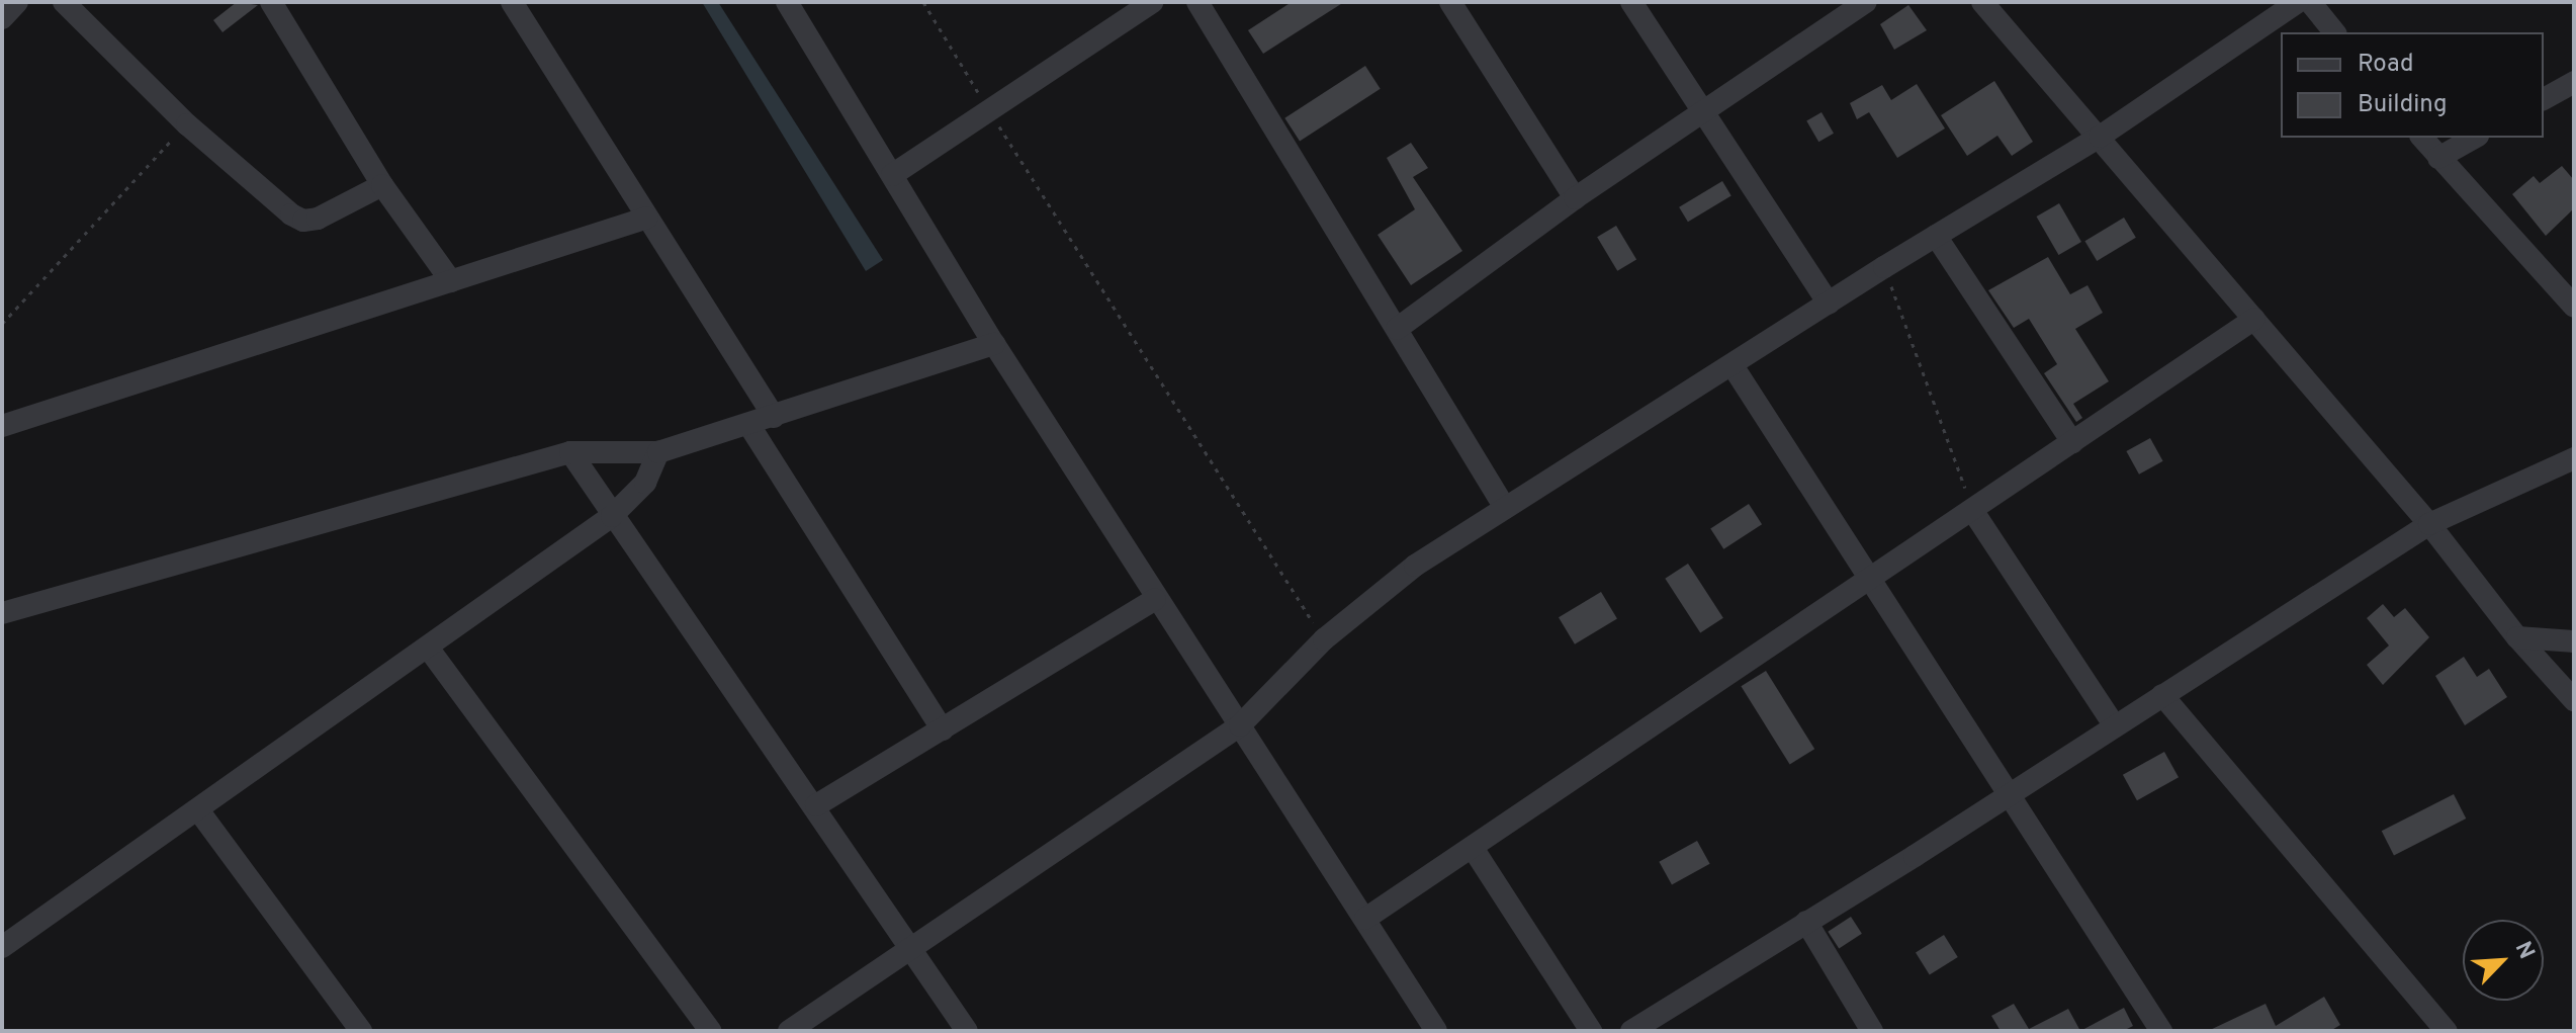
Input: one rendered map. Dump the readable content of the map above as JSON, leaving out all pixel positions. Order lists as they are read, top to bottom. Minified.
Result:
{"legend":["Road","Building"],"north":"top right"}
